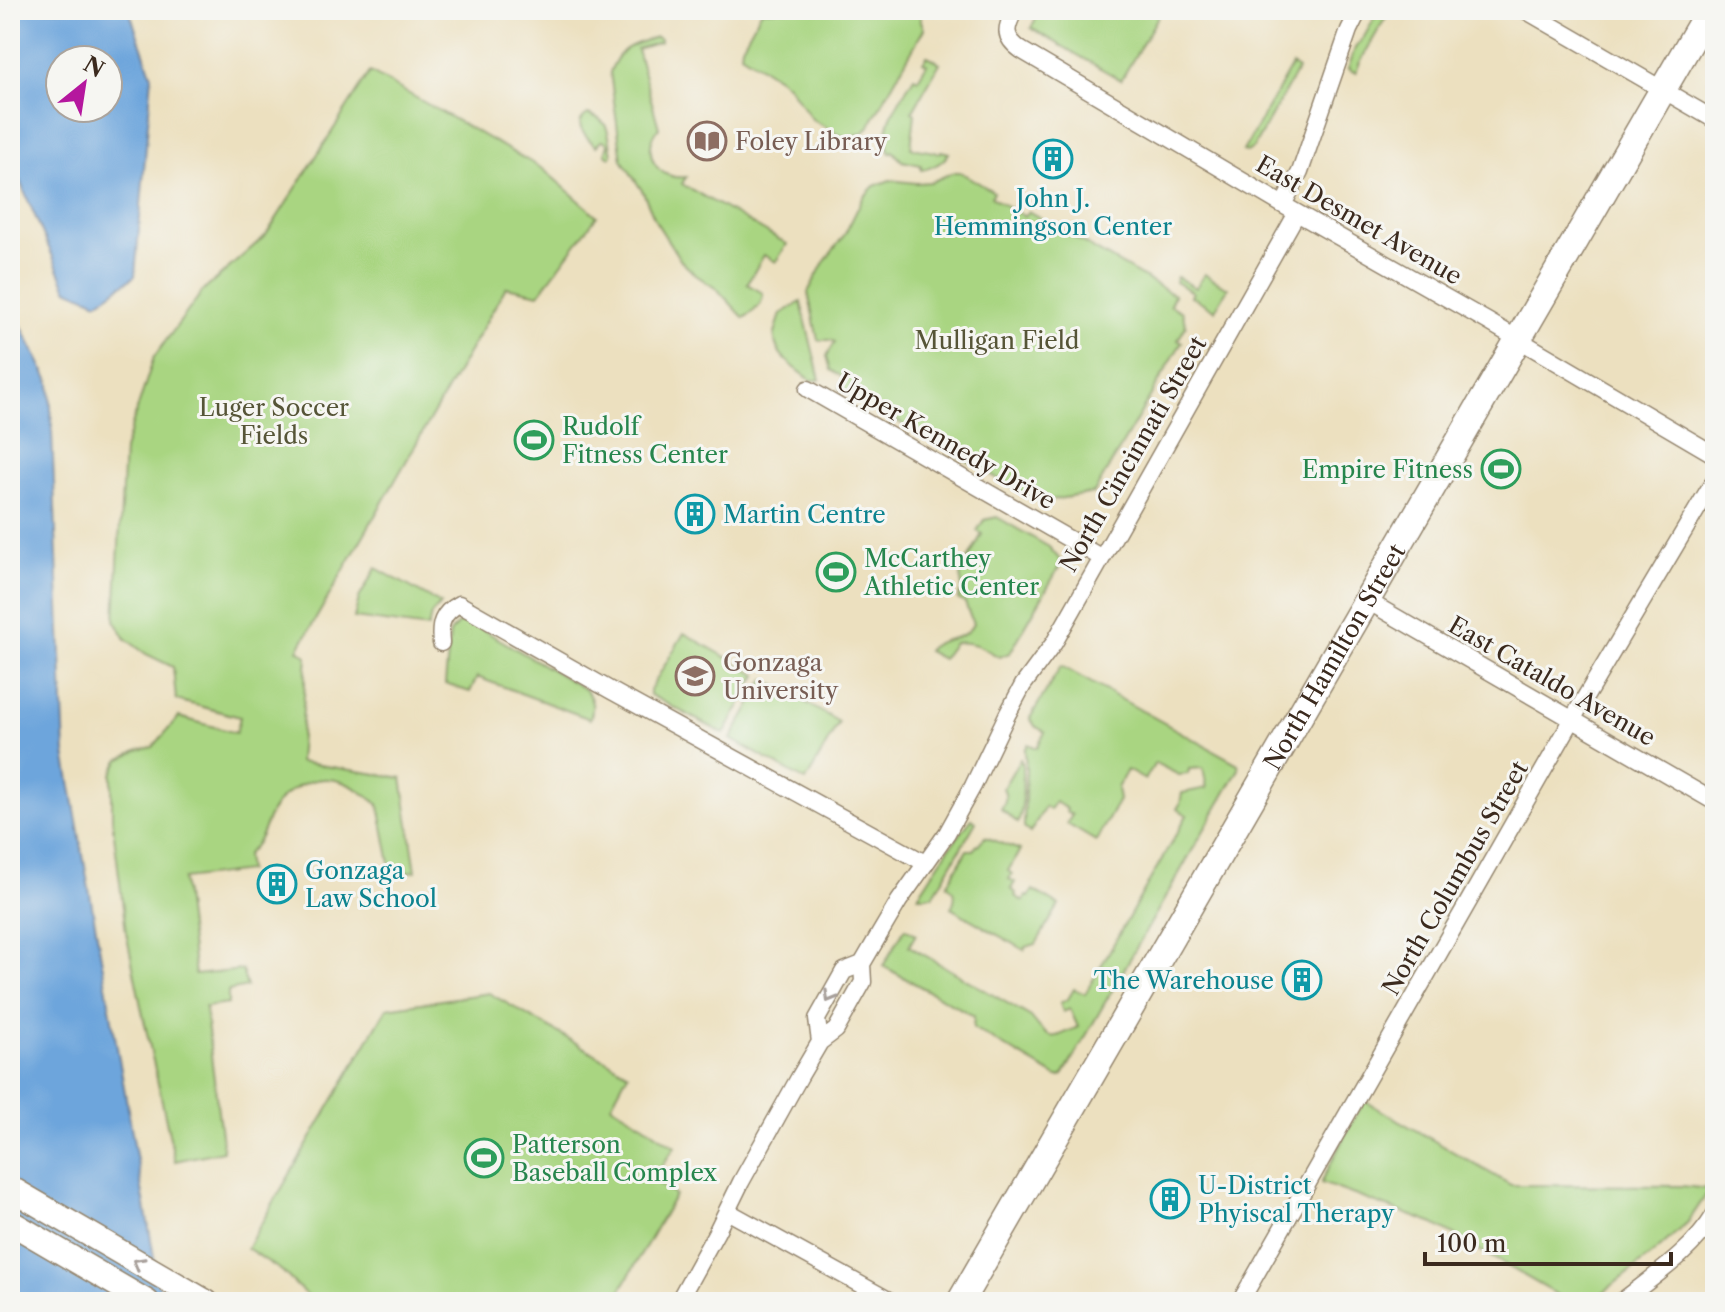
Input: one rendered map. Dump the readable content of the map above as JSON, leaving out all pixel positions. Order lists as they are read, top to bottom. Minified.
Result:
{"streets":{"main road":["North Hamilton Street"],"street":["East Desmet Avenue","Upper Kennedy Drive","North Cincinnati Street","East Cataldo Avenue","North Columbus Street"]},"crossings":[["East Desmet Avenue","North Cincinnati Street"],["East Desmet Avenue","North Hamilton Street"],["Upper Kennedy Drive","North Cincinnati Street"],["North Hamilton Street","East Cataldo Avenue"],["East Cataldo Avenue","North Columbus Street"]],"parks":["Mulligan Field","Luger Soccer Fields"],"places":{"library":["Foley Library"],"building":["John J. Hemmingson Center","Martin Centre","Gonzaga Law School","The Warehouse","U-District Phyiscal Therapy"],"sports":["Rudolf Fitness Center","Empire Fitness","McCarthey Athletic Center","Patterson Baseball Complex"],"school or university":["Gonzaga University"]},"scale_bar":"100 m","north":"top right"}
